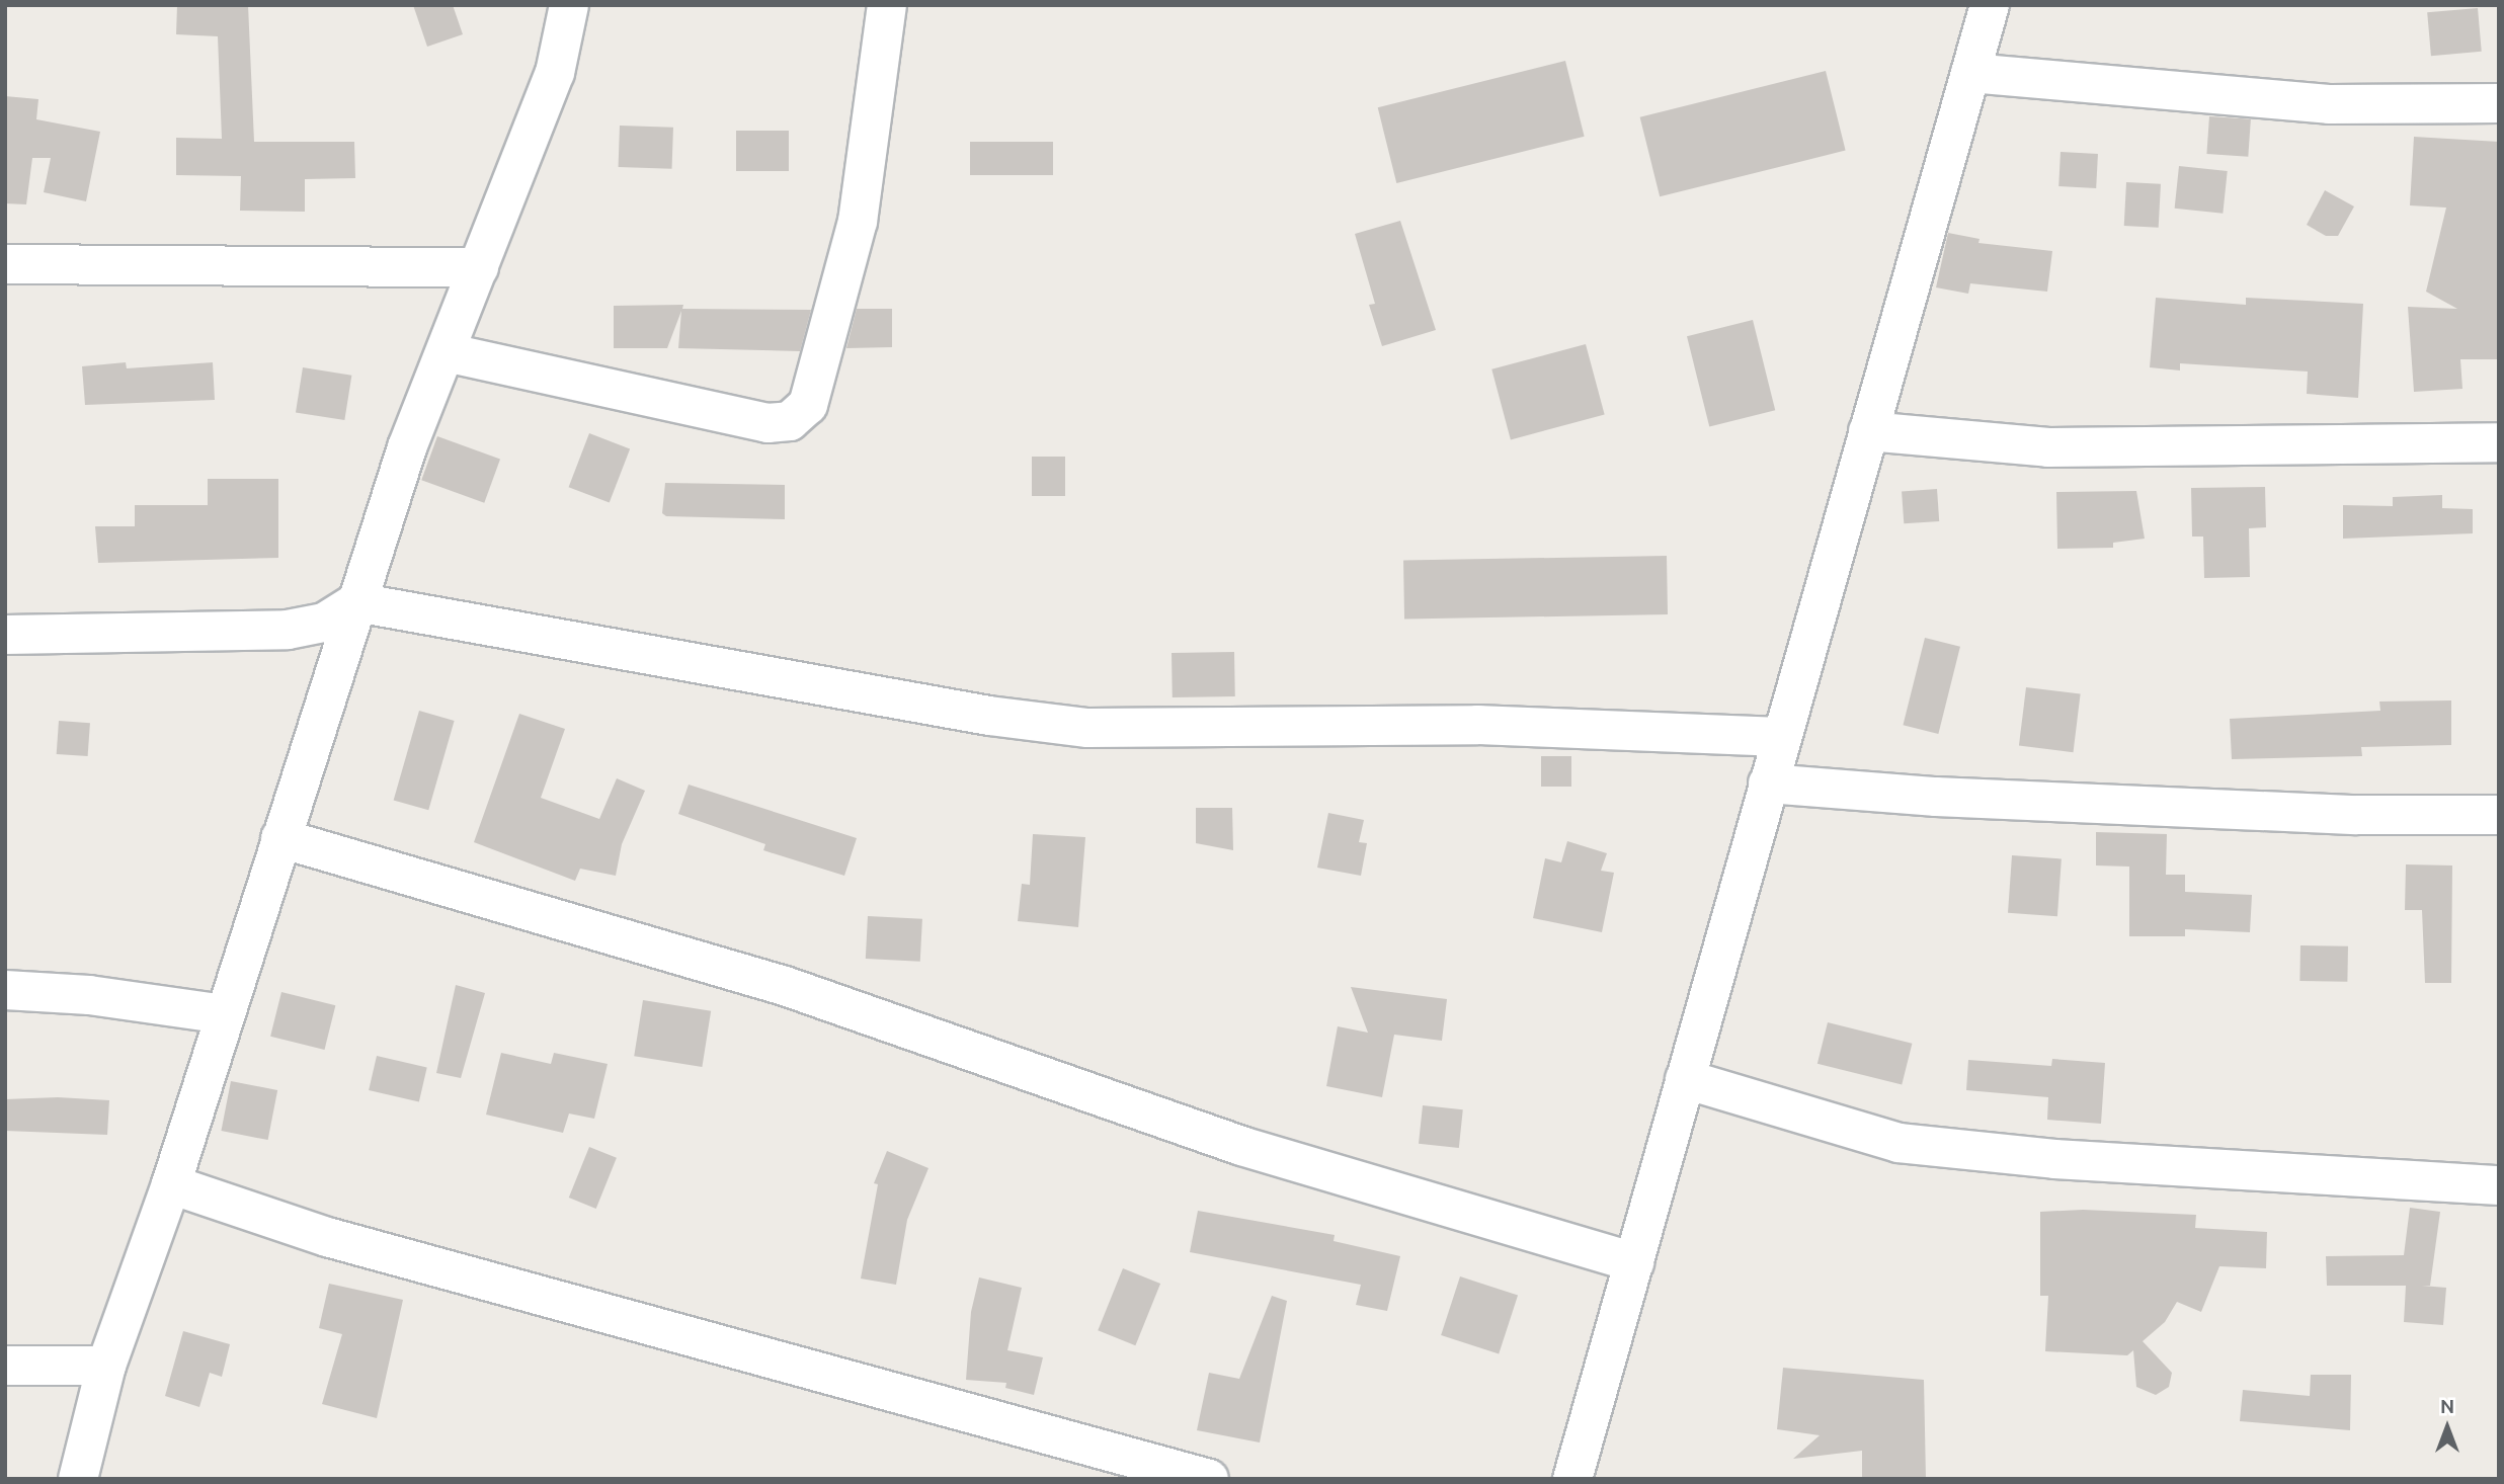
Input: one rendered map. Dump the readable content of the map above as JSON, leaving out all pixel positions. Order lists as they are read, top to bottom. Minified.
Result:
{"north":"top"}
